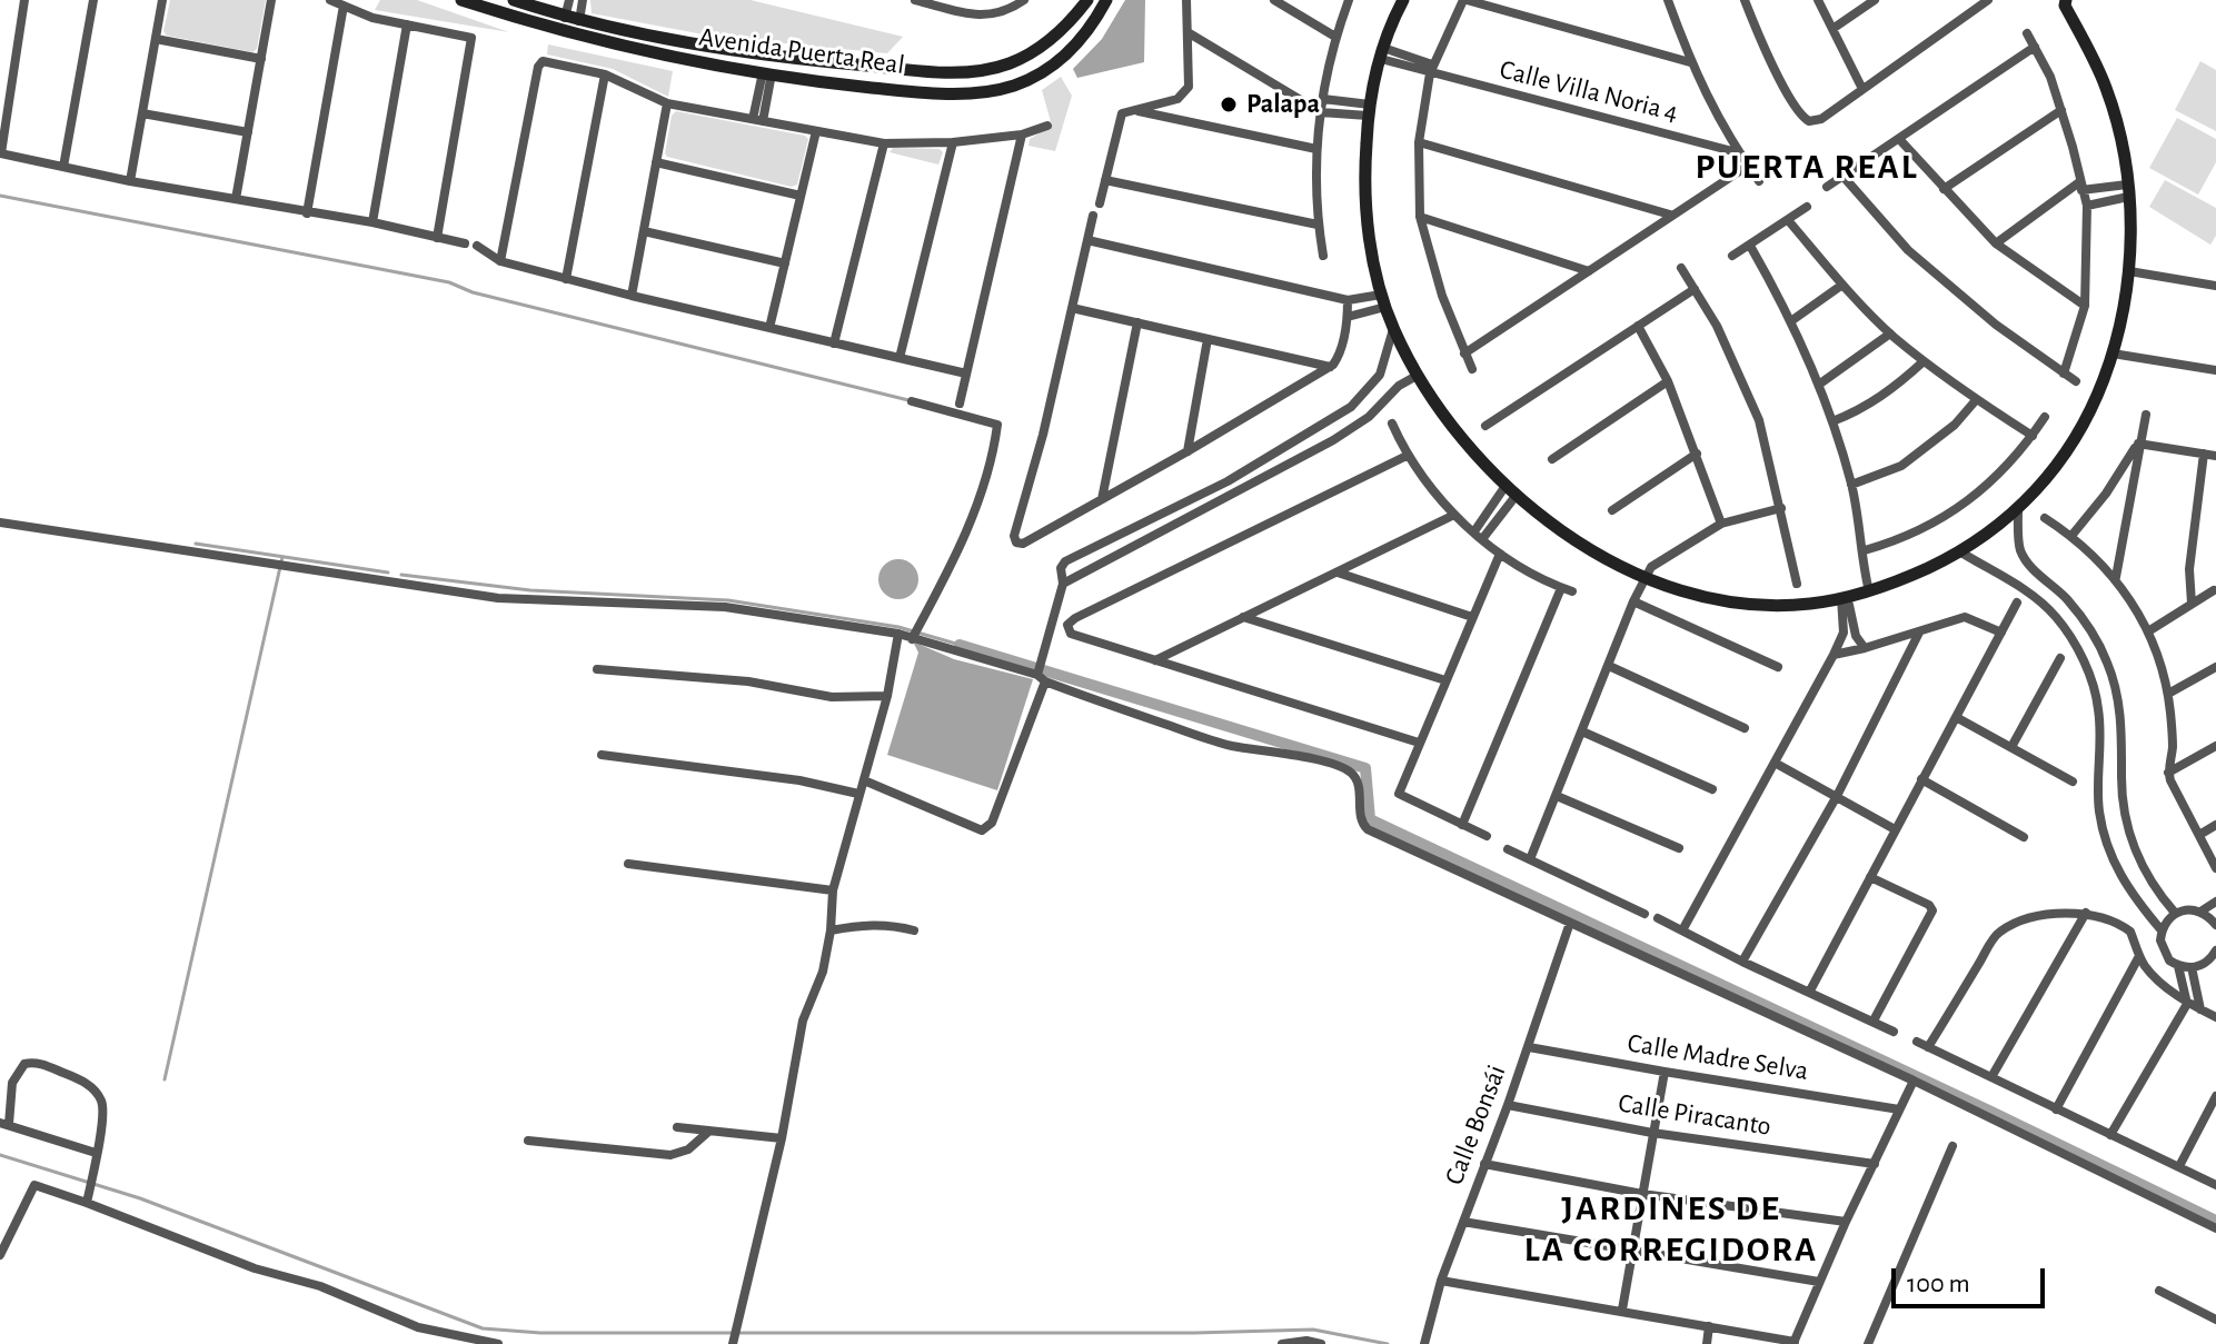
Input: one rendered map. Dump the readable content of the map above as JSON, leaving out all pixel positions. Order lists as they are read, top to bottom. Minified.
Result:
{"streets":{"street":["Avenida Puerta Real","Calle Villa Noria 4","Calle Madre Selva","Calle Piracanto","Calle Bonsái"]},"crossings":[["Calle Madre Selva","Calle Bonsái"],["Calle Piracanto","Calle Bonsái"]],"districts":["PUERTA REAL","JARDINES DE LA CORREGIDORA"],"places":["Palapa"],"scale_bar":"100 m"}
